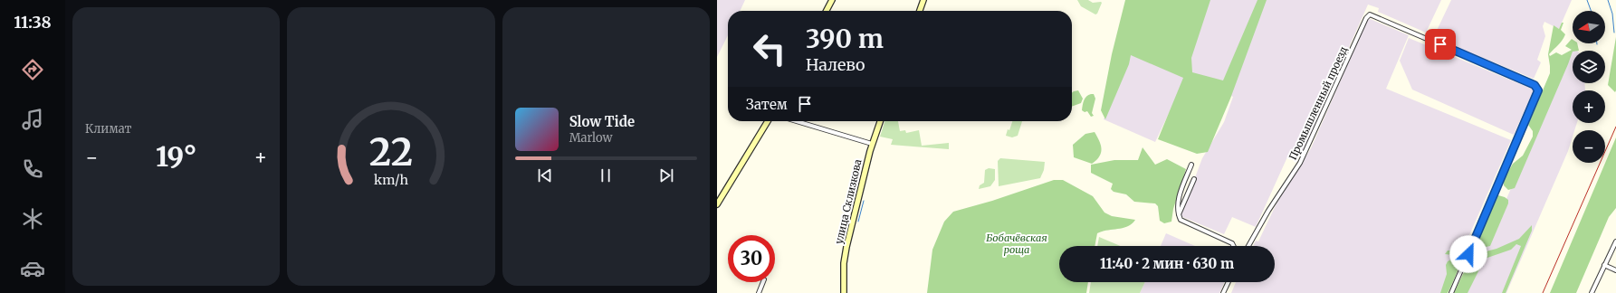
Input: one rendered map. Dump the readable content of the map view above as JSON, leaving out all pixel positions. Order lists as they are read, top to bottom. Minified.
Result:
{"streets":{"street":["Промышленный проезд","улица Склизкова"]},"parks":["Бобачёвская роща"],"north":"left","page":{"tabs":"11:38","tile":"Климат","map_buttons":["+","−"],"turn":["390 m","Налево"],"then":"Затем","song":["Slow Tide","Marlow"],"heat":["−","19°","+"],"limit":"30","trip":"11:40 · 2 мин · 630 m","gauge":["22","km/h"]}}
